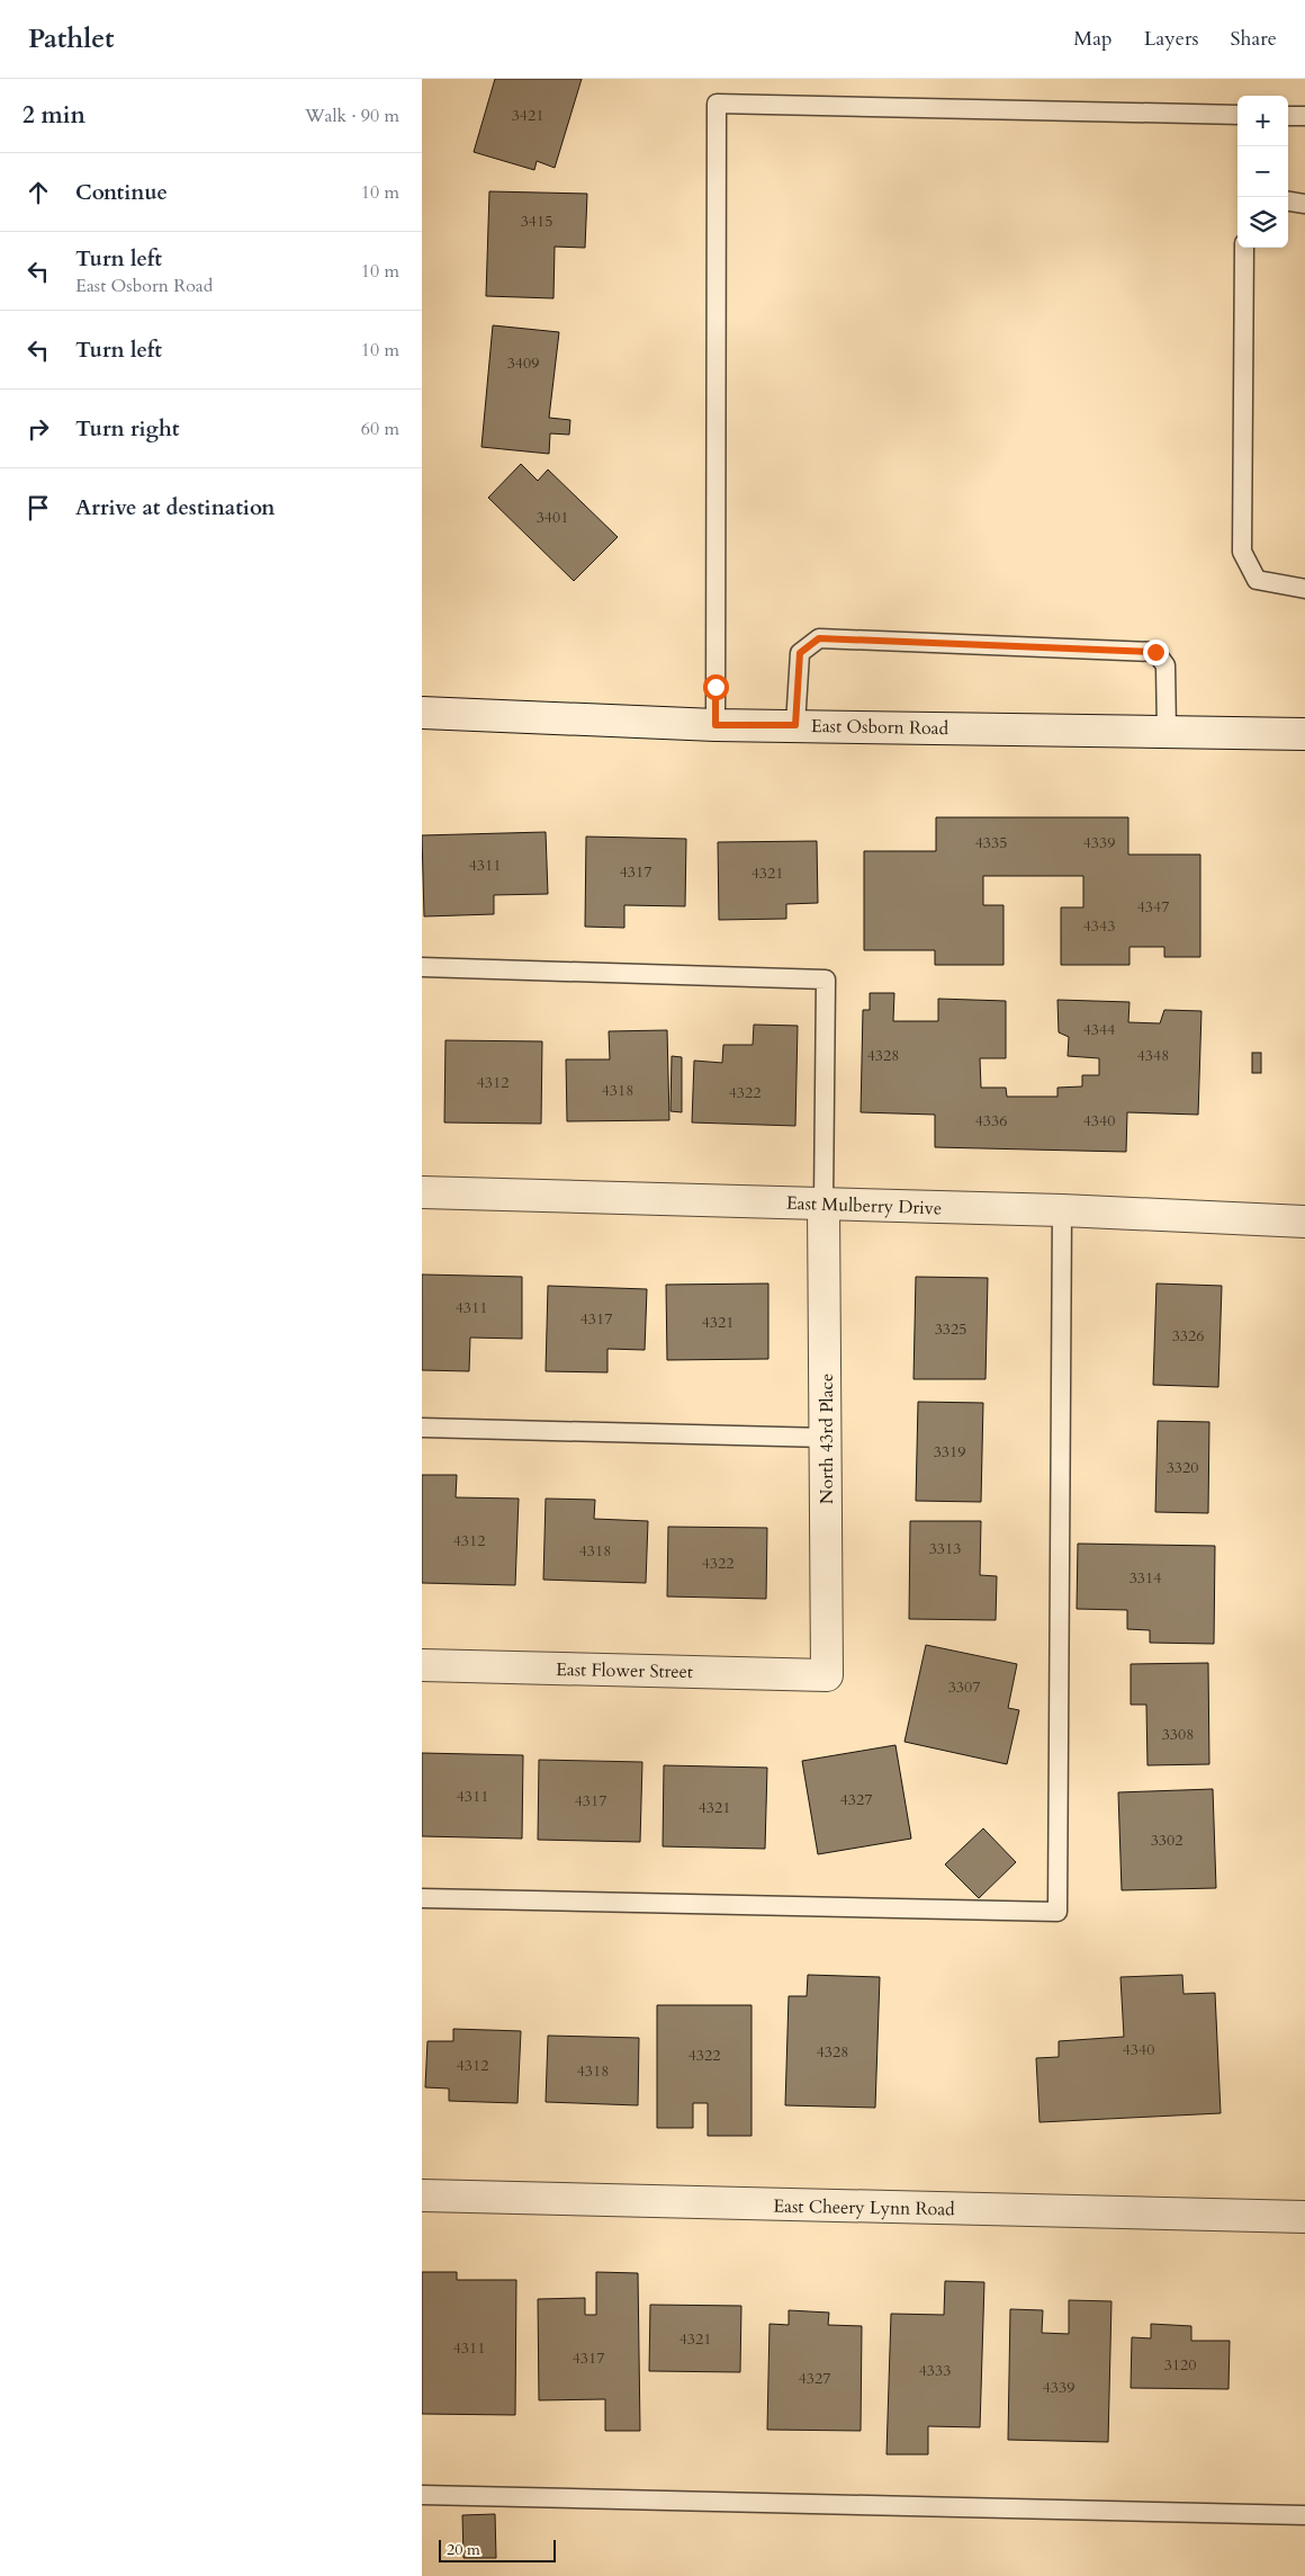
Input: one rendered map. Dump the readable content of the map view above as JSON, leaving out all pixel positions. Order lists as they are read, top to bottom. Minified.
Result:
{"streets":{"street":["East Osborn Road","East Mulberry Drive","North 43rd Place","East Flower Street","East Cheery Lynn Road"]},"crossings":[["East Mulberry Drive","North 43rd Place"],["North 43rd Place","East Flower Street"]],"house_numbers":["3421","3415","3409","3401","4335","4339","4311","4317","4321","4347","4343","4344","4328","4348","4312","4318","4322","4336","4340","4311","4317","4321","3325","3326","3319","3320","4312","3313","4318","4322","3314","3307","3308","4311","4327","4317","4321","3302","4340","4328","4322","4312","4318","4321","4311","4317","3120","4333","4327","4339"],"scale_bar":"20 m","page":{"header":"Pathlet","nav":["Map","Layers","Share"],"heading":["2 min","Walk · 90 m"],"map_buttons":["+","−"],"list":[["Continue","10 m"],["Turn left","East Osborn Road","10 m"],["Turn left","10 m"],["Turn right","60 m"],"Arrive at destination"],"scale":"20 m"}}
